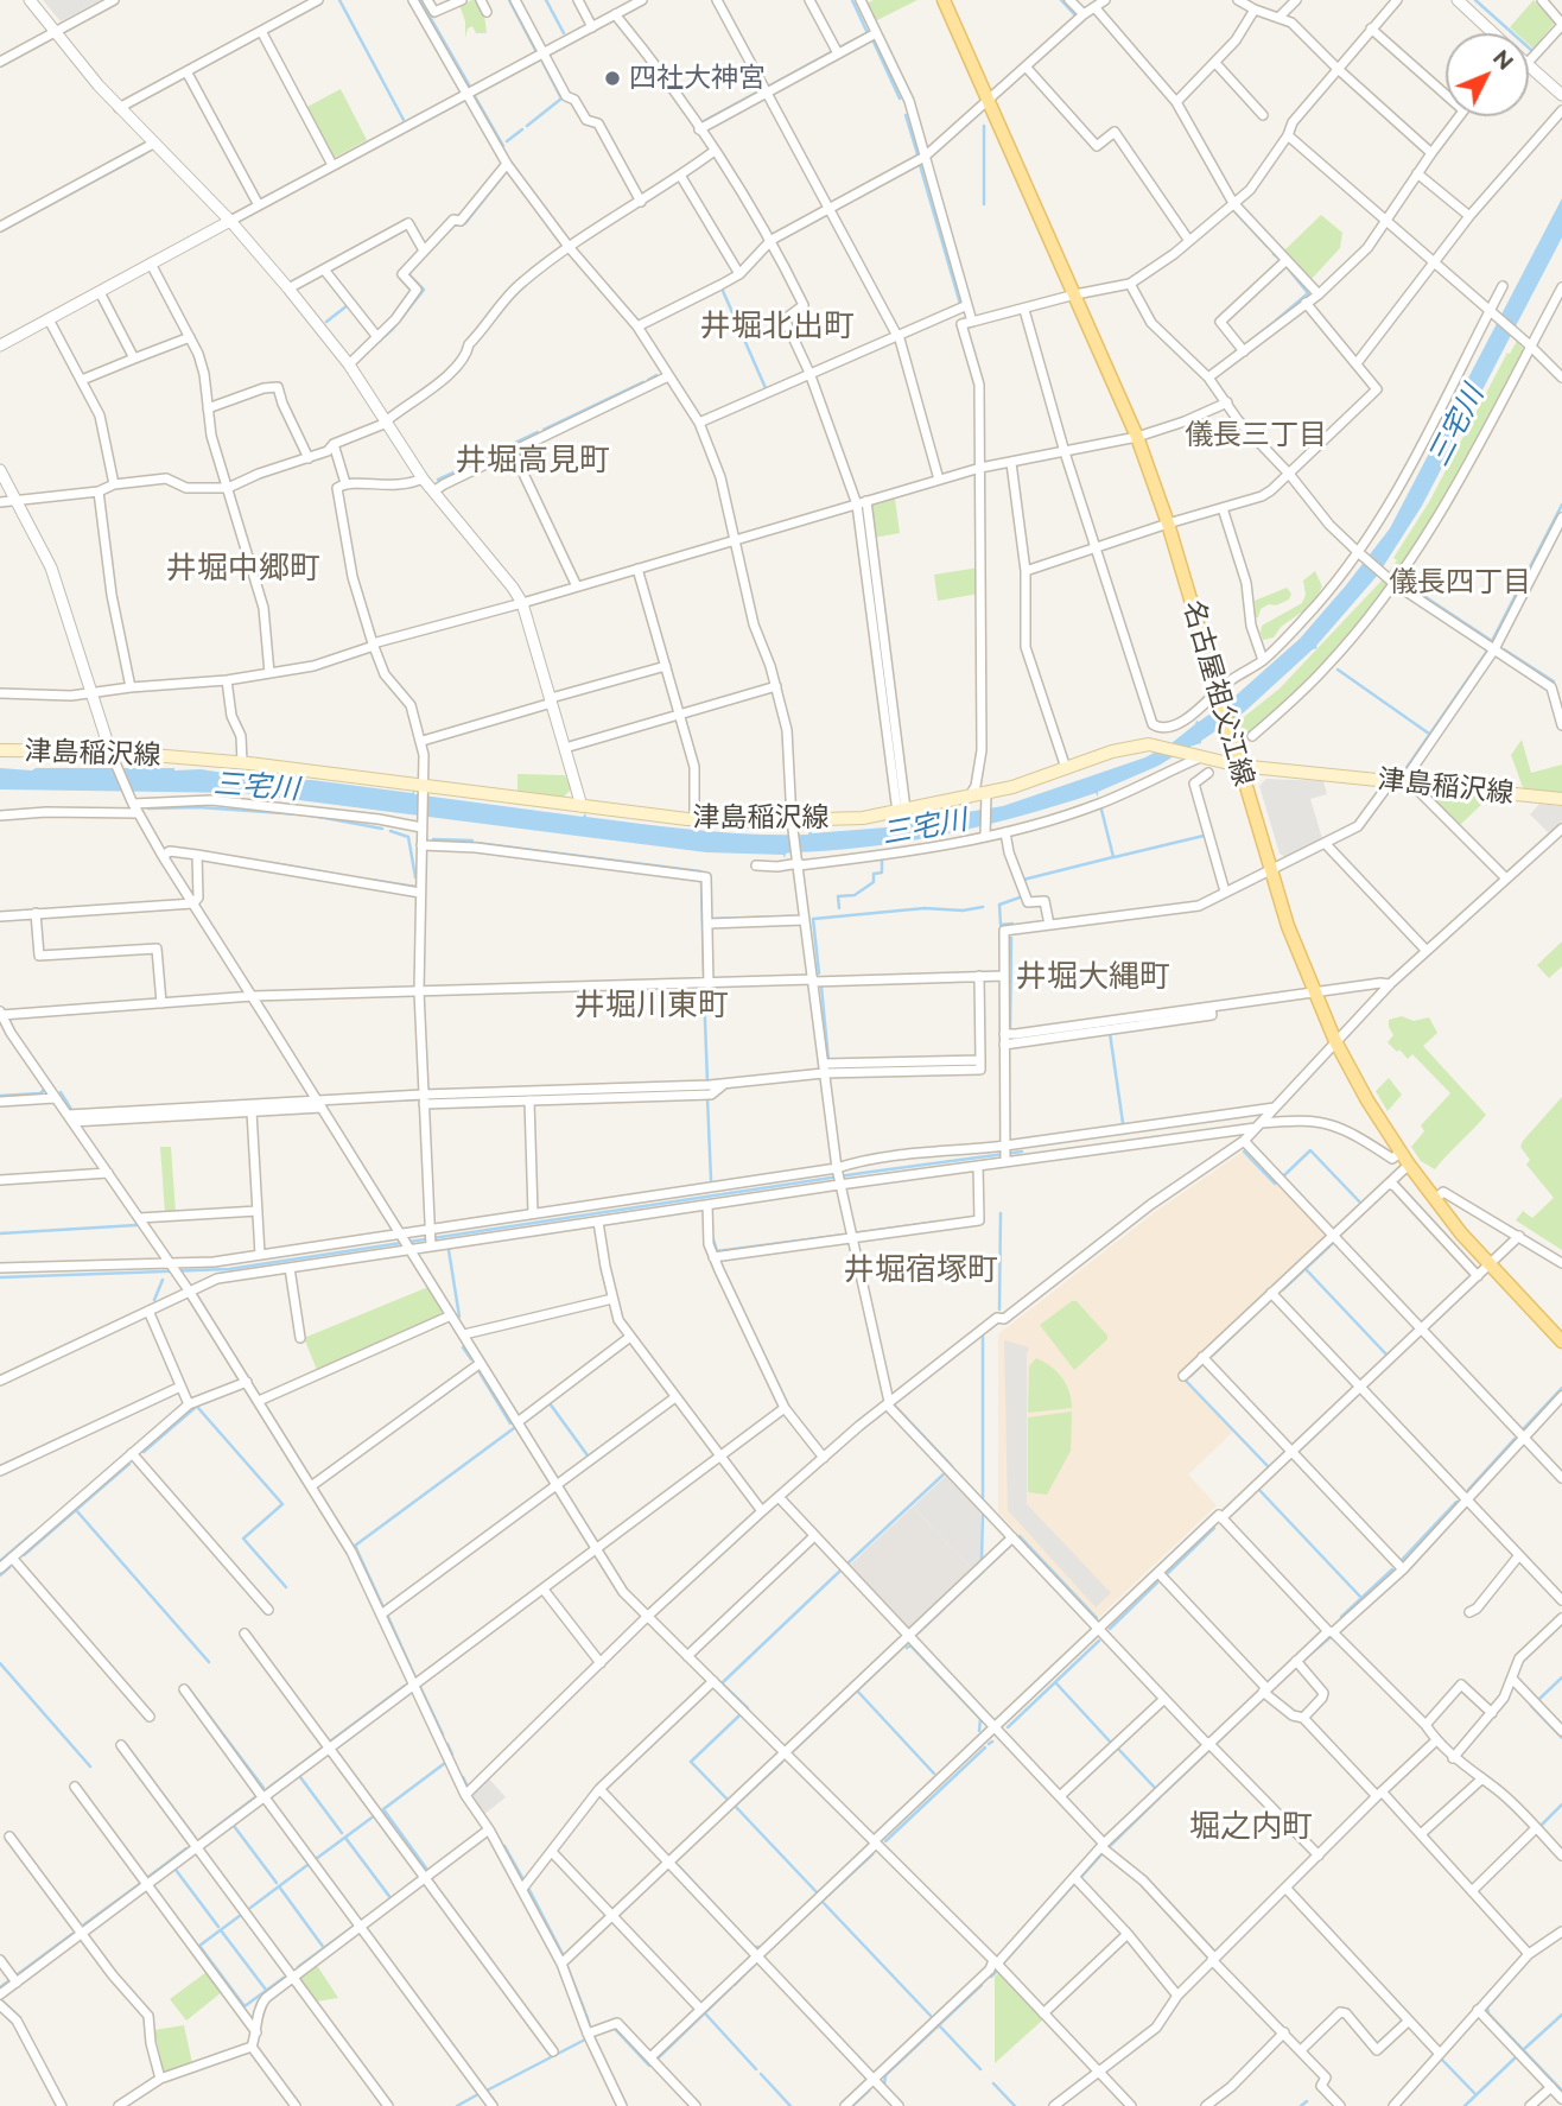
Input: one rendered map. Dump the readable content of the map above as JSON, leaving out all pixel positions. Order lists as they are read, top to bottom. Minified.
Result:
{"streets":{"main road":["名古屋祖父江線","津島稲沢線"]},"crossings":[["名古屋祖父江線","津島稲沢線"]],"districts":["井堀北出町","儀長三丁目","井堀高見町","井堀中郷町","儀長四丁目","井堀大縄町","井堀川東町","井堀宿塚町","堀之内町"],"water":["三宅川"],"places":["四社大神宮"],"north":"top right"}
